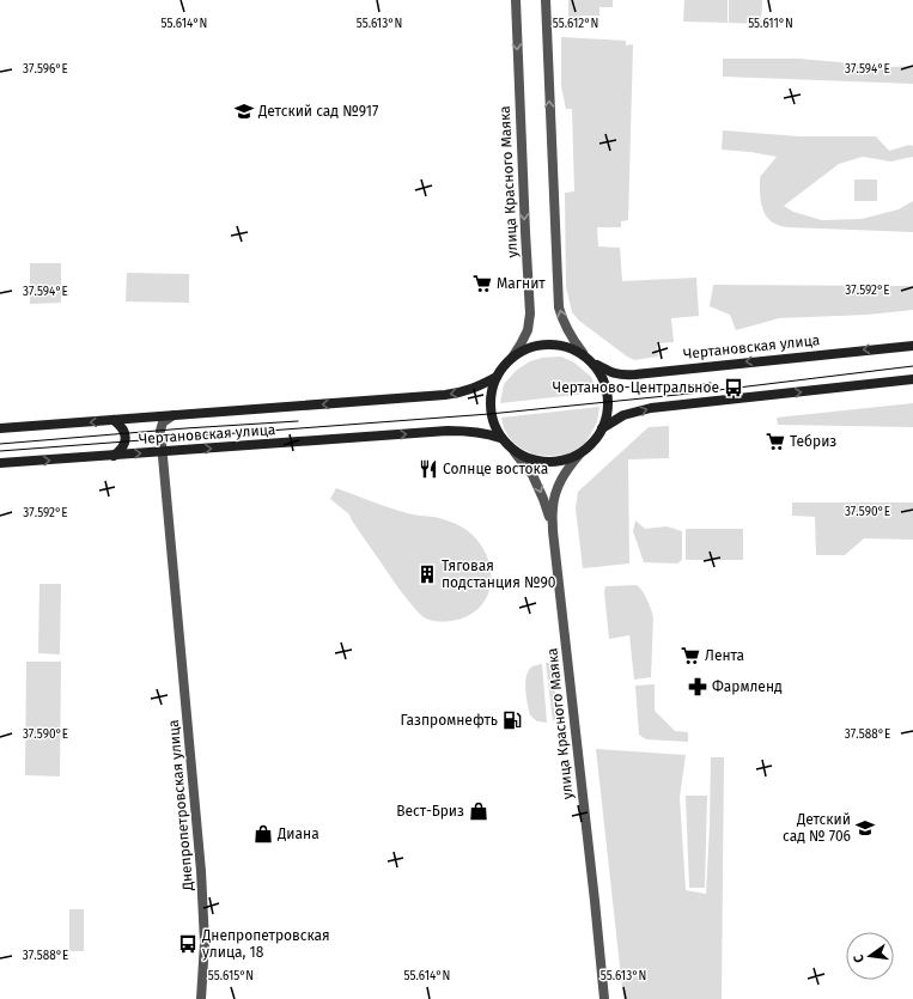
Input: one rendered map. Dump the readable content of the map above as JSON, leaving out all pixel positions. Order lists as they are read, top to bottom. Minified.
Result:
{"streets":{"main road":["Чертановская улица"],"street":["улица Красного Маяка","Днепропетровская улица"]},"crossings":[["улица Красного Маяка","Чертановская улица"],["Чертановская улица","Днепропетровская улица"]],"places":{"school or university":["Детский сад №917","Детский сад № 706"],"supermarket":["Магнит","Тебриз","Лента"],"bus stop":["Чертаново-Центральное","Днепропетровская улица, 18"],"restaurant":["Солнце востока"],"building":["Тяговая подстанция №90"],"pharmacy":["Фармленд"],"fuel station":["Газпромнефть"],"shop":["Вест-Бриз","Диана"]},"north":"left","coordinates":["55.614°N","55.613°N","55.612°N","55.611°N","37.594°E","37.596°E","37.592°E","37.590°E","37.588°E","55.615°N"]}
